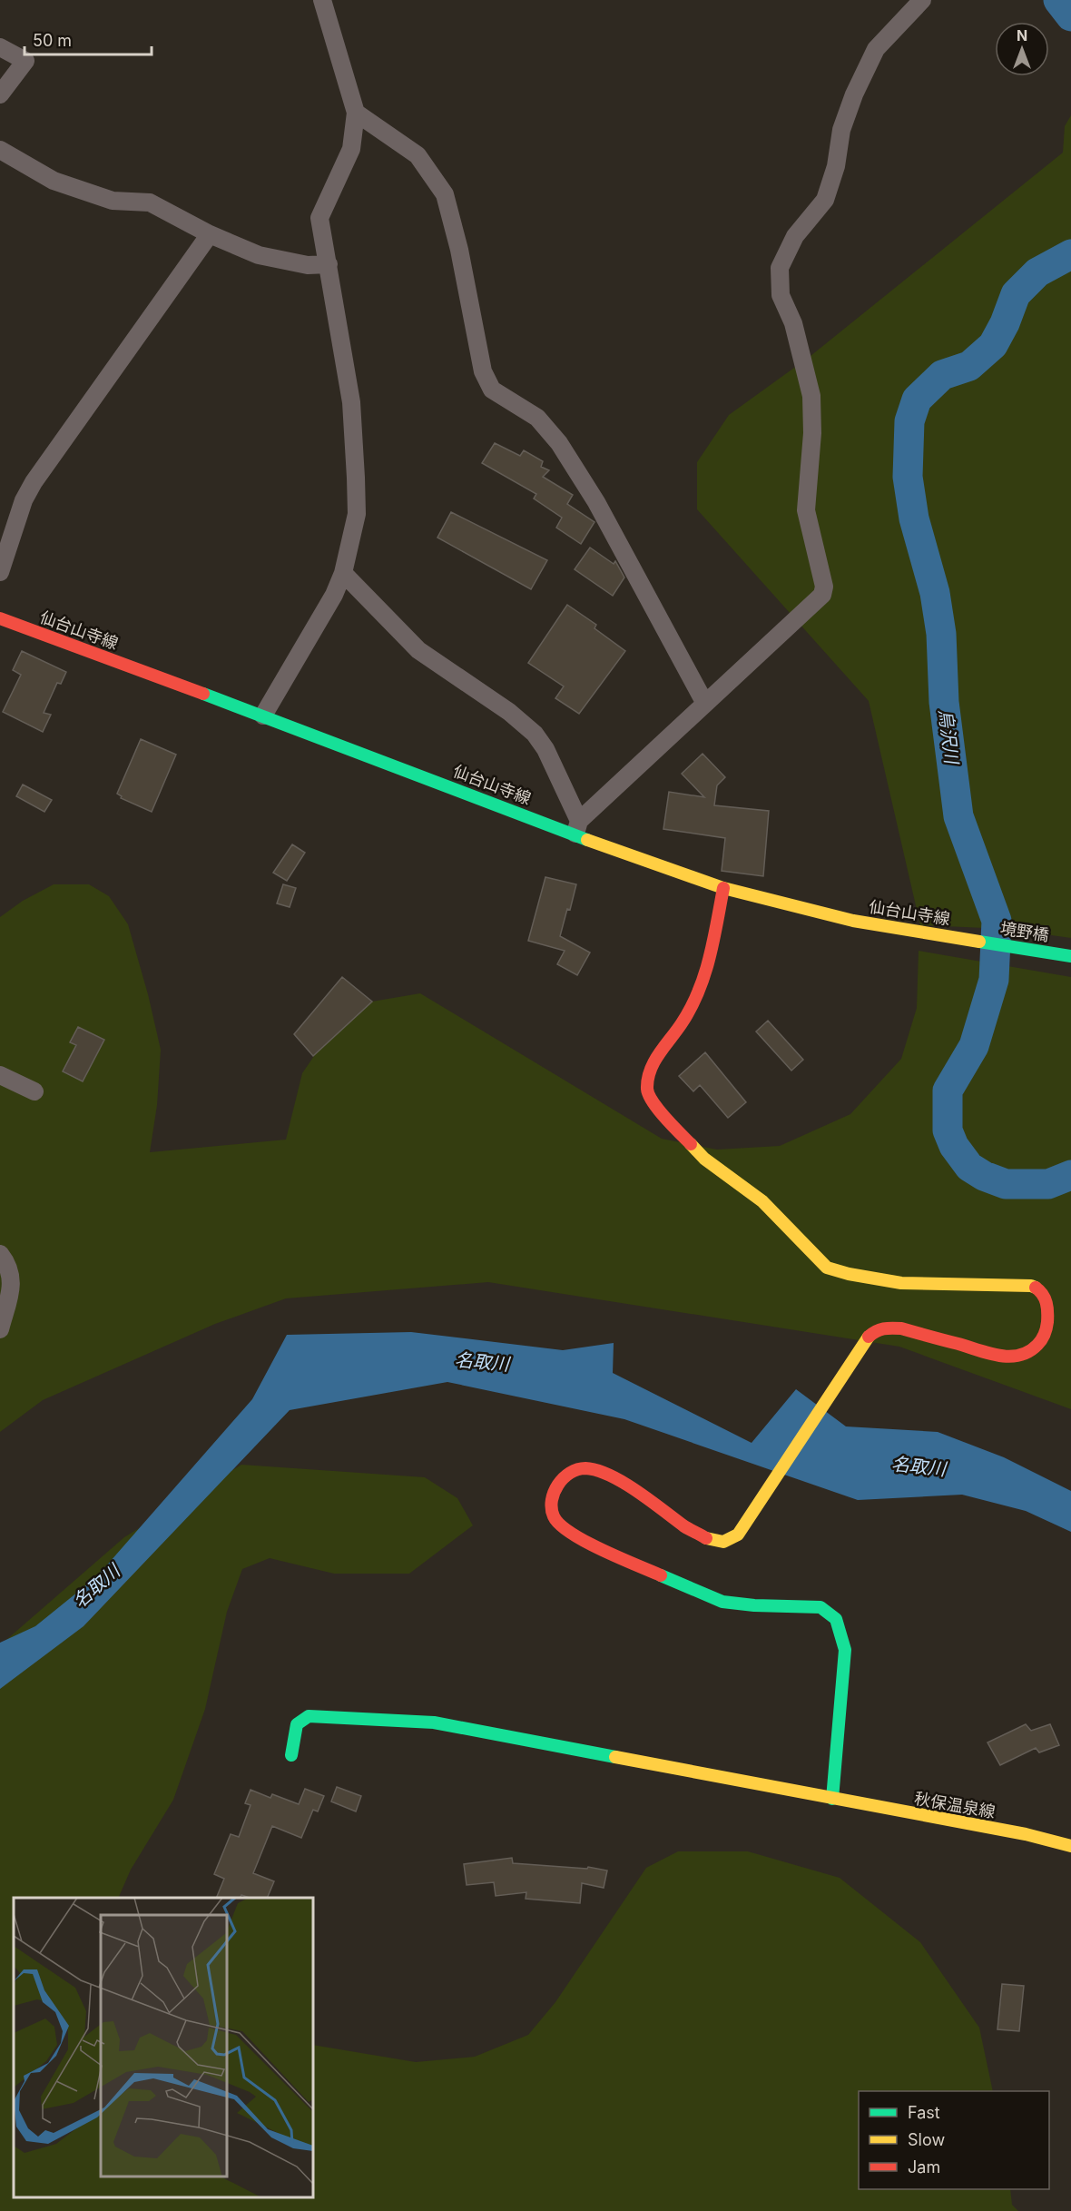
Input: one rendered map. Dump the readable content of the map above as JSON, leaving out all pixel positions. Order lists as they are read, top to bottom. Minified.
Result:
{"streets":{"street":["仙台山寺線","境野橋","秋保温泉線"]},"crossings":[["仙台山寺線","境野橋"]],"water":["烏沢川","名取川"],"legend":["Fast","Slow","Jam"],"scale_bar":"50 m","north":"top"}
